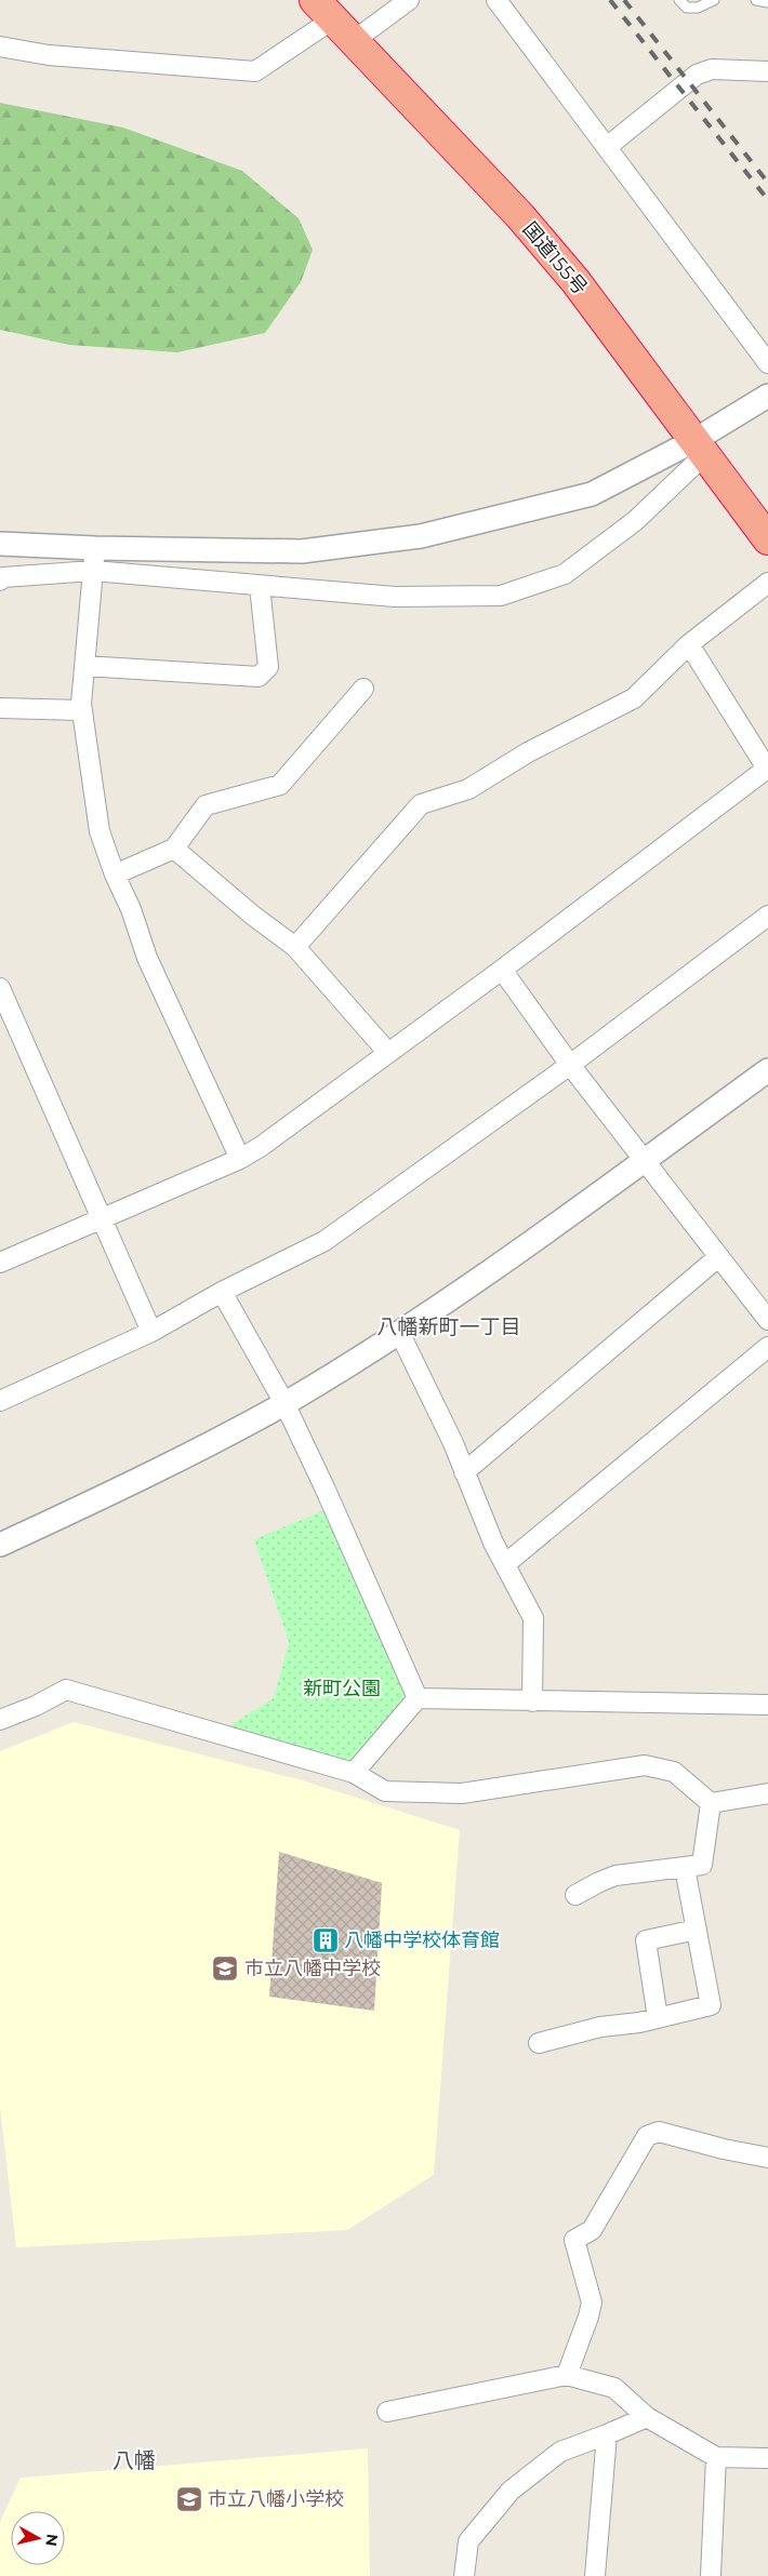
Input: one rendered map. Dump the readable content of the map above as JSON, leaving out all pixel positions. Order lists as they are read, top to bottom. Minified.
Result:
{"streets":{"highway":["国道155号"]},"districts":["八幡新町一丁目","八幡"],"parks":["新町公園"],"places":{"building":["八幡中学校体育館"],"school or university":["市立八幡中学校","市立八幡小学校"]},"north":"right"}
